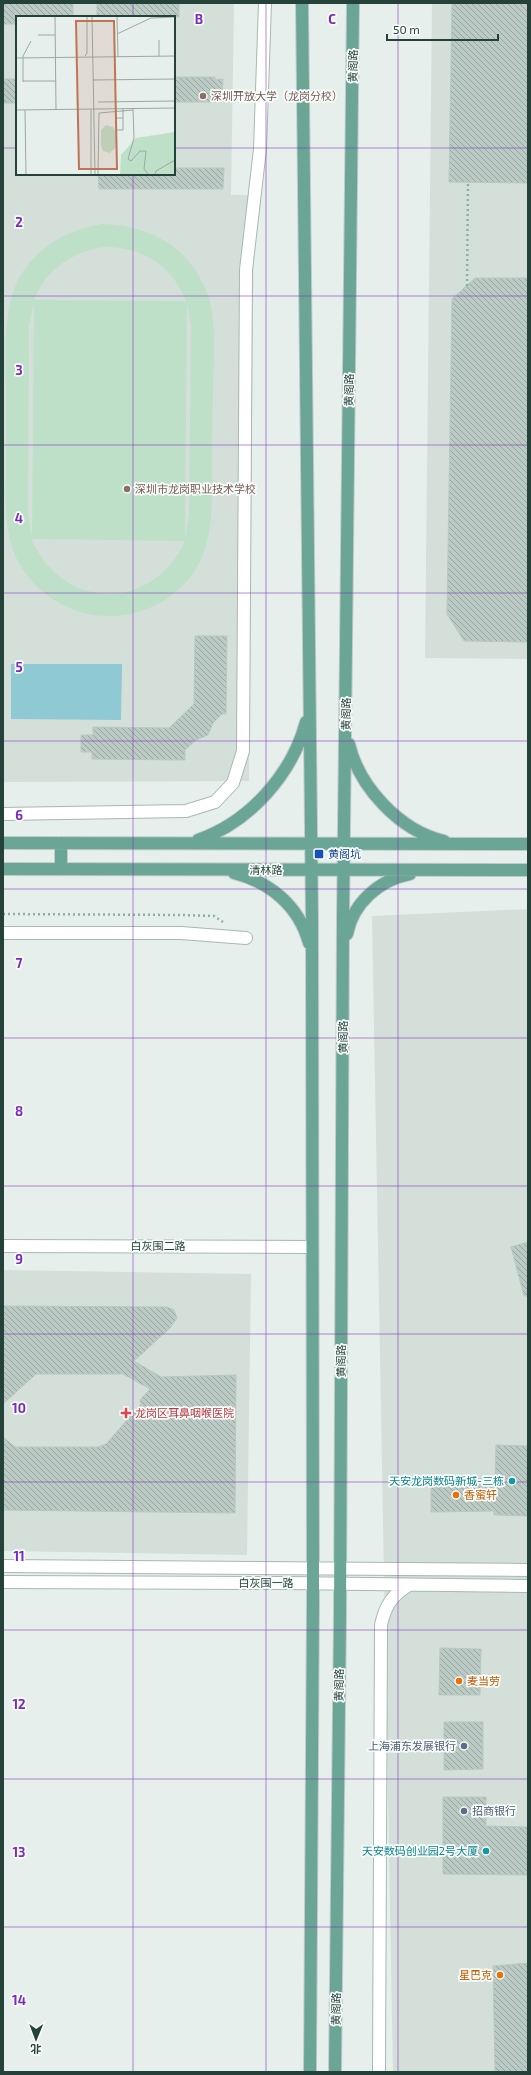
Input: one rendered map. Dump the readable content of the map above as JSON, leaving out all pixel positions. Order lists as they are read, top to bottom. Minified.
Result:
{"streets":{"main road":["黄阁路","清林路"],"street":["白灰围二路","白灰围一路"]},"crossings":[["黄阁路","清林路"],["黄阁路","白灰围一路"]],"places":{"other":["深圳开放大学（龙岗分校）","深圳市龙岗职业技术学校","天安龙岗数码新城-三栋","香蜜轩","麦当劳","上海浦东发展银行","招商银行","天安数码创业园2号大厦","星巴克"],"transit":["黄阁坑"],"health":["龙岗区耳鼻咽喉医院"]},"scale_bar":"50 m","north":"bottom","grid":{"columns":["B","C"],"rows":["2","3","4","5","6","7","8","9","10","11","12","13","14"]}}
